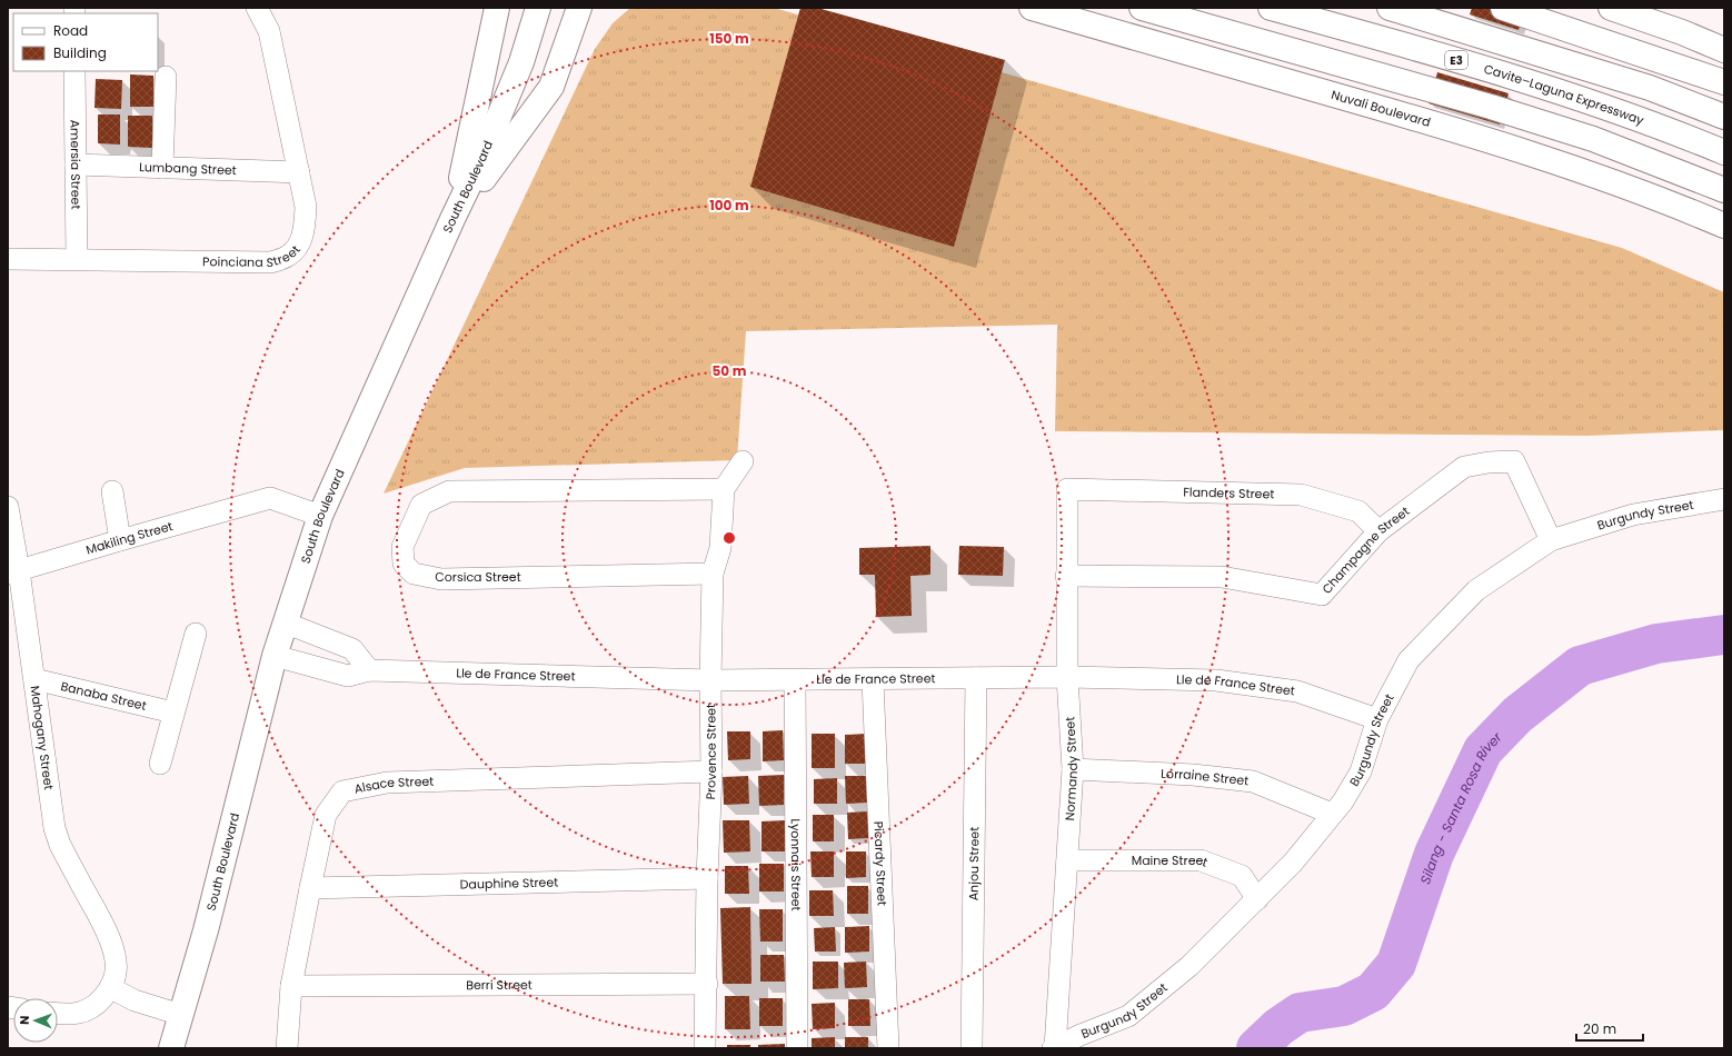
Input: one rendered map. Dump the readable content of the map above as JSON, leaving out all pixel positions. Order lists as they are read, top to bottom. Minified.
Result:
{"streets":{"main road":["E3","Cavite–Laguna Expressway","Nuvali Boulevard","South Boulevard"],"street":["Amersia Street","Lumbang Street","Poinciana Street","Flanders Street","Burgundy Street","Makiling Street","Champagne Street","Corsica Street","Lle de France Street","Banaba Street","Mahogany Street","Provence Street","Normandy Street","Lorraine Street","Alsace Street","Maine Street","Picardy Street","Anjou Street","Lyonnais Street","Dauphine Street","Berri Street"]},"crossings":[["Amersia Street","Lumbang Street"],["Amersia Street","Poinciana Street"],["Lumbang Street","Poinciana Street"],["South Boulevard","Makiling Street"],["South Boulevard","Lle de France Street"],["Flanders Street","Champagne Street"],["Flanders Street","Normandy Street"],["Burgundy Street","Champagne Street"],["Burgundy Street","Lle de France Street"],["Burgundy Street","Normandy Street"],["Burgundy Street","Lorraine Street"],["Burgundy Street","Maine Street"],["Makiling Street","Mahogany Street"],["Champagne Street","Normandy Street"],["Corsica Street","Provence Street"],["Lle de France Street","Provence Street"],["Lle de France Street","Normandy Street"],["Lle de France Street","Picardy Street"],["Lle de France Street","Anjou Street"],["Lle de France Street","Lyonnais Street"],["Banaba Street","Mahogany Street"],["Provence Street","Alsace Street"],["Provence Street","Dauphine Street"],["Provence Street","Berri Street"],["Normandy Street","Lorraine Street"],["Normandy Street","Maine Street"],["Alsace Street","Dauphine Street"],["Alsace Street","Berri Street"]],"water":["Silang - Santa Rosa River"],"legend":["Road","Building"],"scale_bar":"20 m","north":"left","rings":["150 m","100 m","50 m"]}
